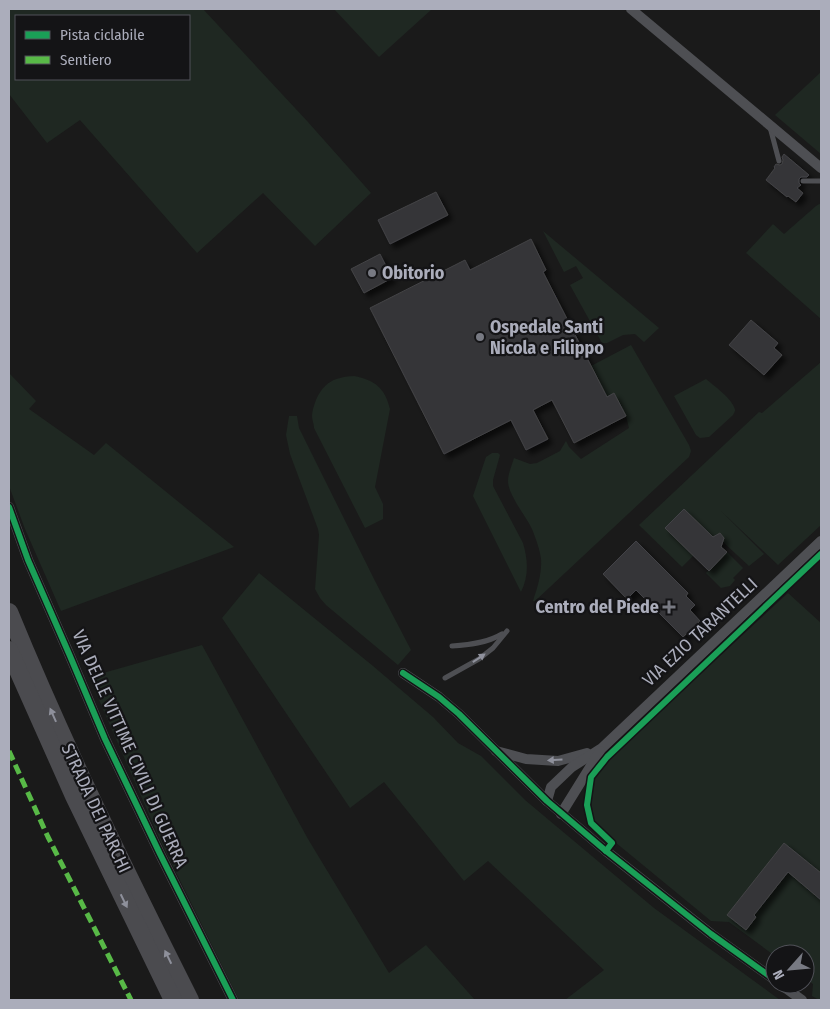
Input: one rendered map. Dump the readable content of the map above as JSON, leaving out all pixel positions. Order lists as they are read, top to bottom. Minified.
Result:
{"streets":{"highway":["STRADA DEI PARCHI"],"street":["VIA EZIO TARANTELLI","VIA DELLE VITTIME CIVILI DI GUERRA"]},"places":{"other":["Obitorio","Ospedale Santi Nicola e Filippo"],"health":["Centro del Piede"]},"legend":["Pista ciclabile","Sentiero"],"north":"bottom left"}
